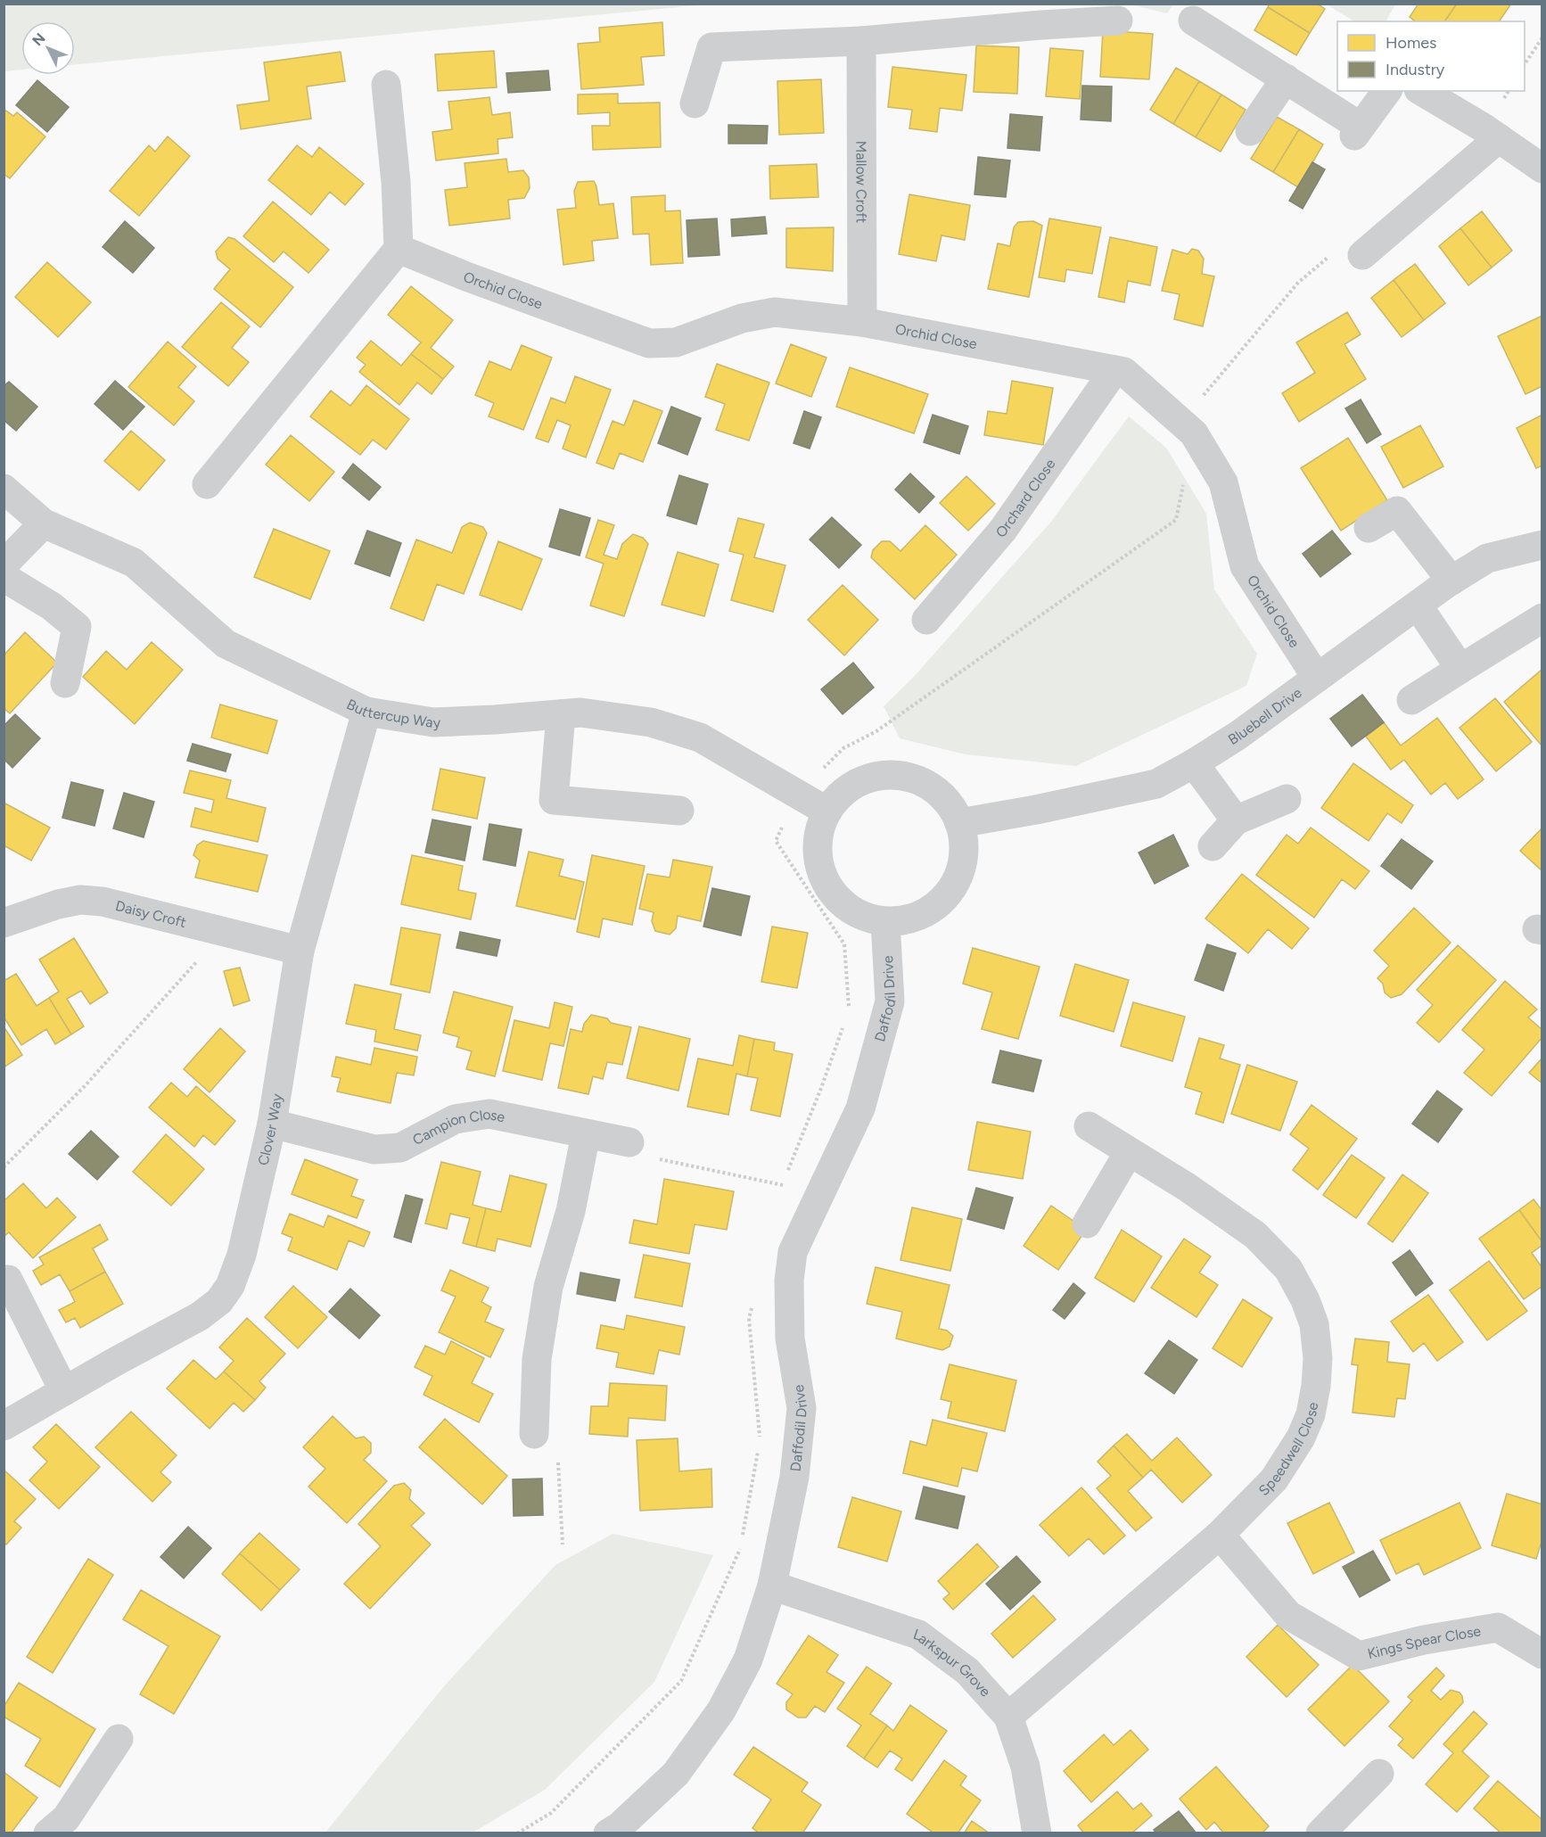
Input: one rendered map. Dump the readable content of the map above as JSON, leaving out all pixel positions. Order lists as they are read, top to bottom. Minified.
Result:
{"streets":{"street":["Mallow Croft","Orchid Close","Orchard Close","Buttercup Way","Bluebell Drive","Daisy Croft","Daffodil Drive","Clover Way","Campion Close","Speedwell Close","Kings Spear Close","Larkspur Grove"]},"crossings":[["Mallow Croft","Orchid Close"],["Orchid Close","Orchard Close"],["Orchid Close","Bluebell Drive"],["Buttercup Way","Bluebell Drive"],["Buttercup Way","Daffodil Drive"],["Buttercup Way","Clover Way"],["Bluebell Drive","Daffodil Drive"],["Daisy Croft","Clover Way"],["Daffodil Drive","Larkspur Grove"],["Clover Way","Campion Close"],["Speedwell Close","Kings Spear Close"],["Speedwell Close","Larkspur Grove"]],"legend":["Homes","Industry"],"north":"top left"}
